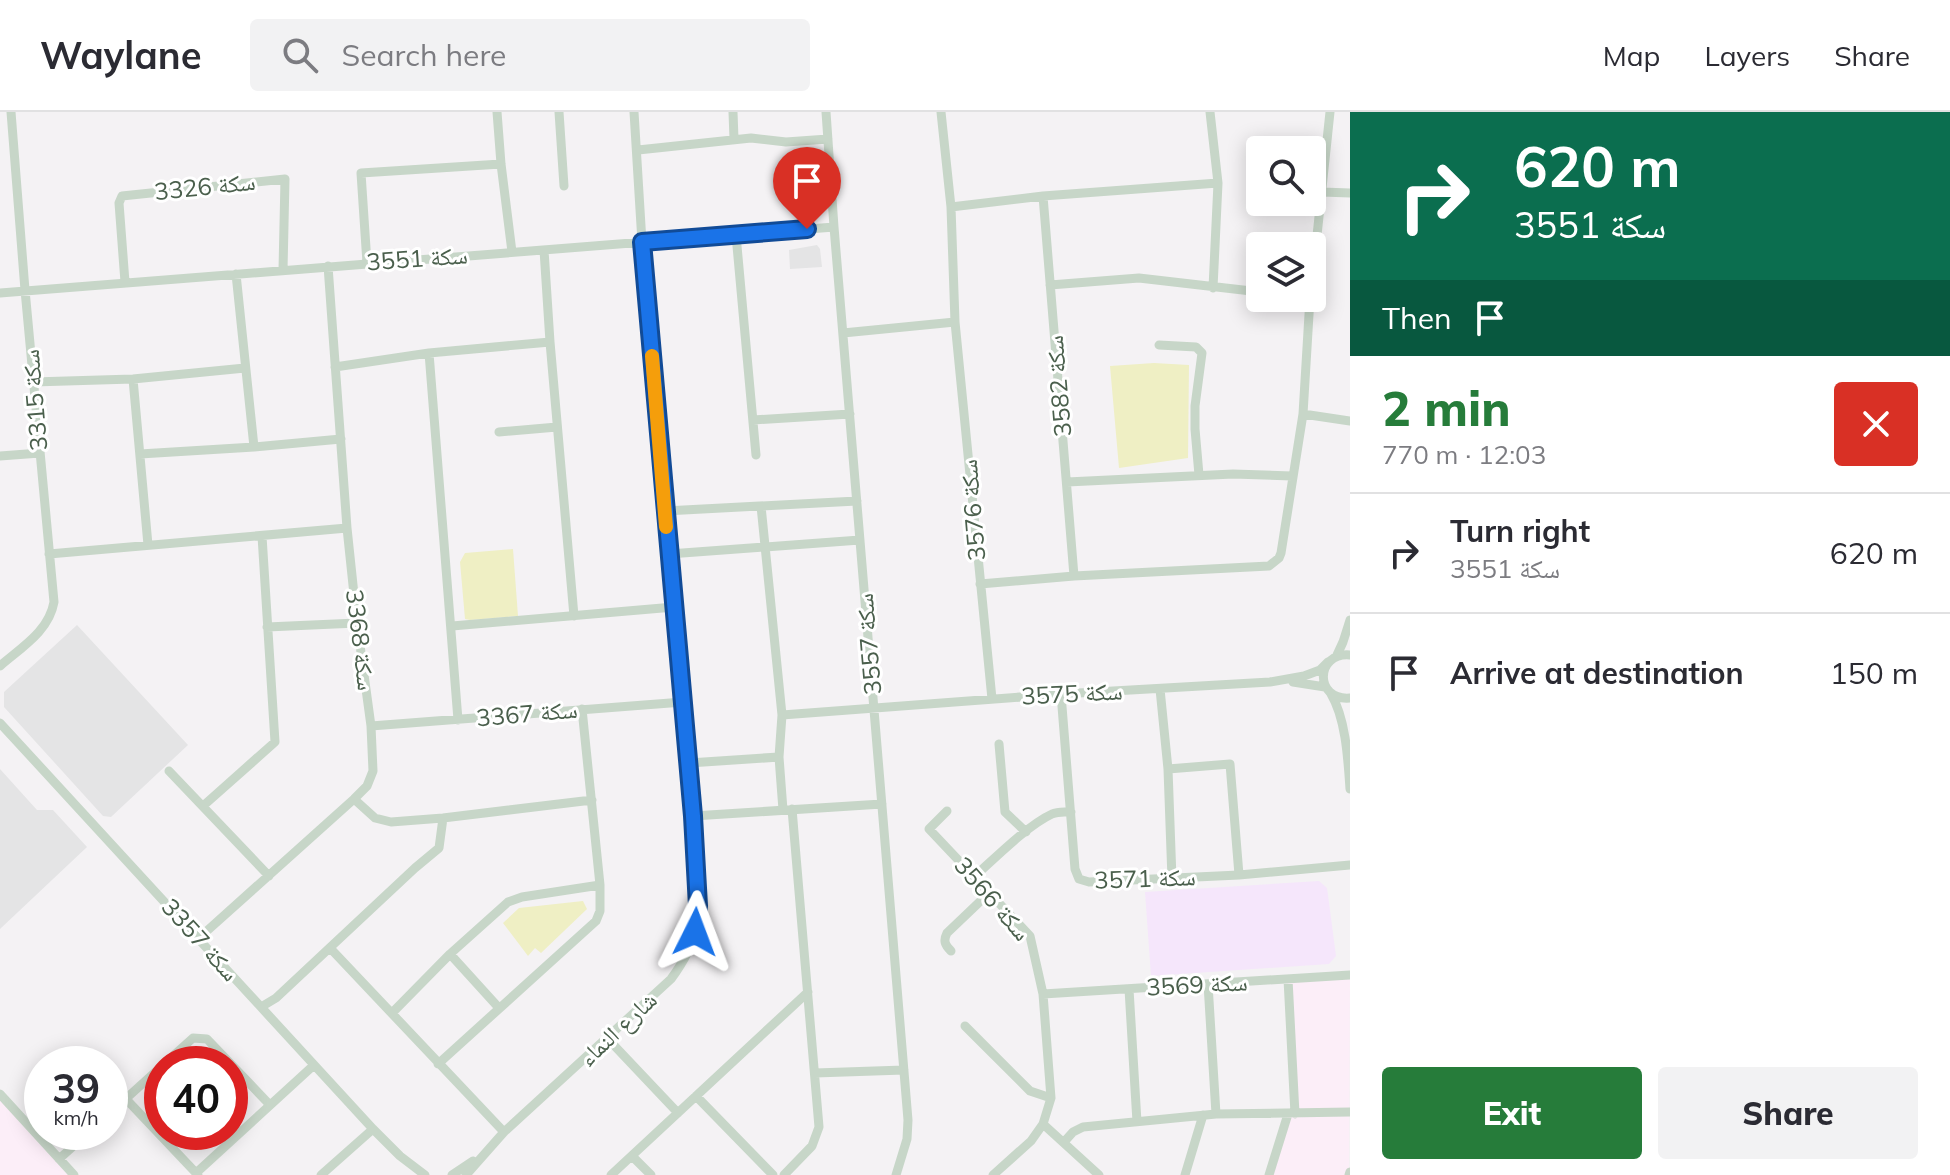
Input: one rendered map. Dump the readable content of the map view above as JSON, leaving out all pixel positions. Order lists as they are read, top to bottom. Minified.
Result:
{"streets":{"street":["سكة 3326","سكة 3551","سكة 3582","سكة 3315","سكة 3576","سكة 3368","سكة 3557","سكة 3575","سكة 3367","سكة 3571","سكة 3566","سكة 3357","سكة 3569","شارع النماء"]},"crossings":[["سكة 3326","سكة 3551"],["سكة 3551","سكة 3315"],["سكة 3551","سكة 3368"],["سكة 3551","سكة 3557"],["سكة 3551","شارع النماء"],["سكة 3576","سكة 3575"],["سكة 3368","سكة 3367"],["سكة 3368","سكة 3357"],["سكة 3557","سكة 3575"],["سكة 3575","سكة 3571"],["سكة 3367","شارع النماء"],["سكة 3566","سكة 3569"]],"page":{"header":"Waylane","search":"Search here","nav":["Map","Layers","Share"],"turn":["620 m","سكة 3551"],"then":"Then","heading":["2 min","770 m · 12:03"],"list":[{"name":"Turn right","note":"سكة 3551","value":"620 m"},{"name":"Arrive at destination","value":"150 m"}],"speed":"39 km/h","limit":"40","buttons":["Exit","Share"]}}
